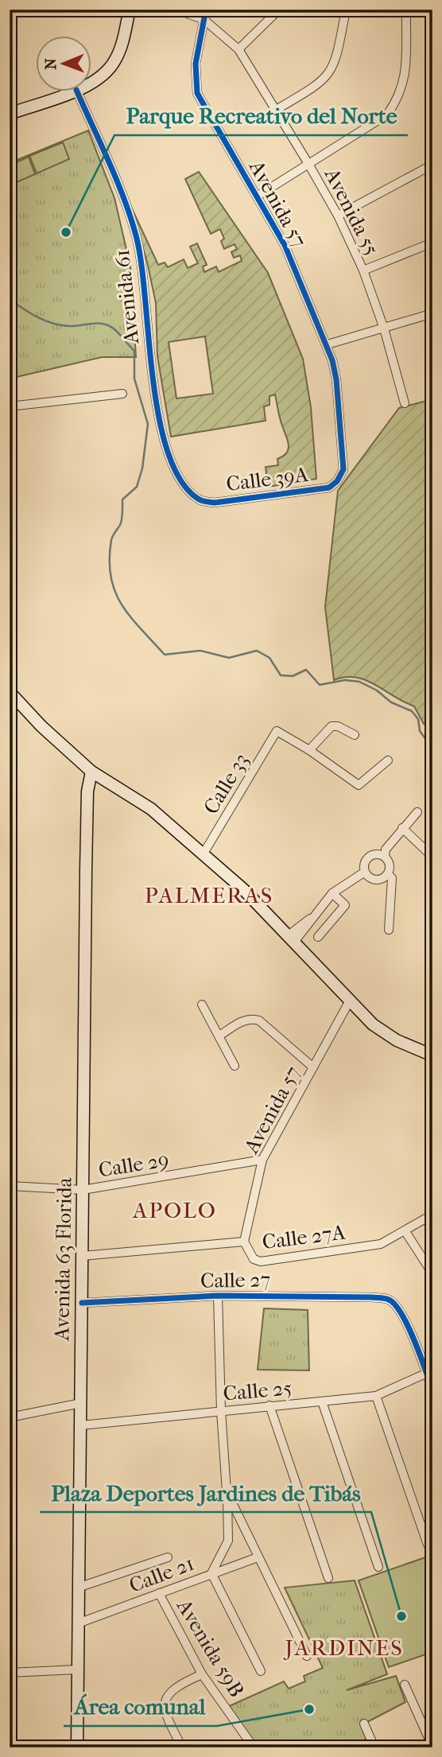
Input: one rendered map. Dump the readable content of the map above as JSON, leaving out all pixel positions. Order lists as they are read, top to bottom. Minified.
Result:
{"streets":{"main road":["Avenida 63 Florida"],"street":["Avenida 57","Avenida 55","Avenida 61","Calle 39A","Calle 33","Calle 29","Calle 27A","Calle 27","Calle 25","Calle 21","Avenida 59B"]},"crossings":[["Avenida 57","Avenida 55"],["Avenida 57","Calle 39A"],["Avenida 57","Calle 29"],["Avenida 57","Calle 27A"],["Avenida 61","Calle 39A"],["Calle 29","Avenida 63 Florida"],["Calle 27A","Avenida 63 Florida"],["Avenida 63 Florida","Calle 27"],["Avenida 63 Florida","Calle 25"],["Avenida 63 Florida","Calle 21"],["Calle 27","Calle 25"],["Calle 21","Avenida 59B"]],"districts":["PALMERAS","APOLO","JARDINES"],"places":["Parque Recreativo del Norte","Plaza Deportes Jardines de Tibás","Área comunal"],"north":"left"}
